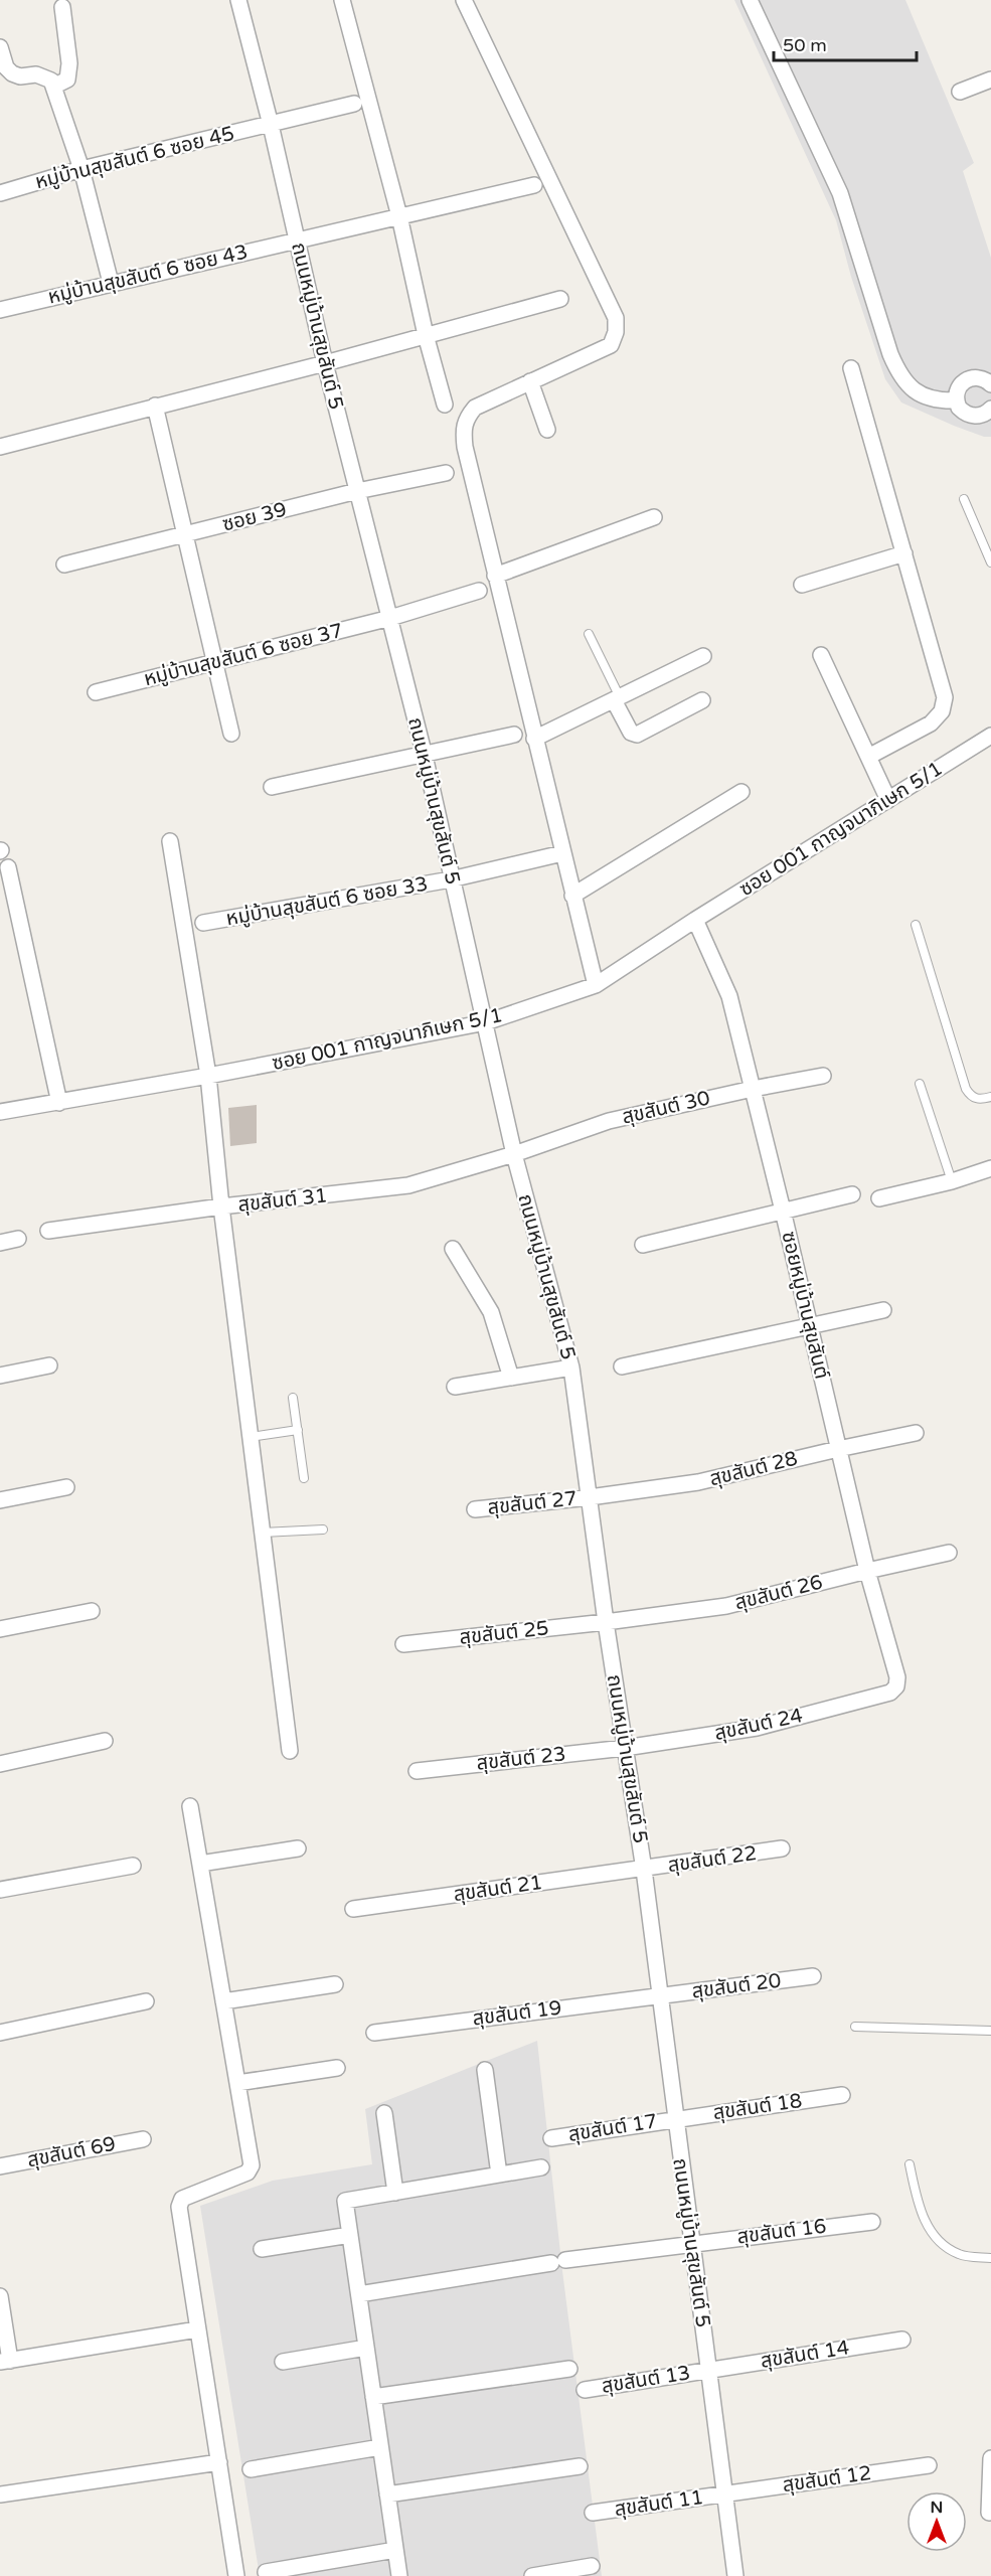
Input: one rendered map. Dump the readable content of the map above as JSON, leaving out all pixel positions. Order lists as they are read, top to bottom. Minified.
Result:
{"streets":{"street":["หมู่บ้านสุขสันต์ 6 ซอย 45","หมู่บ้านสุขสันต์ 6 ซอย 43","ถนนหมู่บ้านสุขสันต์ 5","ซอย 39","หมู่บ้านสุขสันต์ 6 ซอย 37","ซอย 001 กาญจนาภิเษก 5/1","หมู่บ้านสุขสันต์ 6 ซอย 33","สุขสันต์ 30","สุขสันต์ 31","ซอยหมู่บ้านสุขสันต์","สุขสันต์ 28","สุขสันต์ 27","สุขสันต์ 26","สุขสันต์ 25","สุขสันต์ 24","สุขสันต์ 23","สุขสันต์ 22","สุขสันต์ 21","สุขสันต์ 20","สุขสันต์ 19","สุขสันต์ 18","สุขสันต์ 17","สุขสันต์ 69","สุขสันต์ 16","สุขสันต์ 14","สุขสันต์ 13","สุขสันต์ 12","สุขสันต์ 11"]},"crossings":[["หมู่บ้านสุขสันต์ 6 ซอย 45","ถนนหมู่บ้านสุขสันต์ 5"],["หมู่บ้านสุขสันต์ 6 ซอย 43","ถนนหมู่บ้านสุขสันต์ 5"],["ถนนหมู่บ้านสุขสันต์ 5","ซอย 39"],["ถนนหมู่บ้านสุขสันต์ 5","หมู่บ้านสุขสันต์ 6 ซอย 37"],["ถนนหมู่บ้านสุขสันต์ 5","ซอย 001 กาญจนาภิเษก 5/1"],["ถนนหมู่บ้านสุขสันต์ 5","หมู่บ้านสุขสันต์ 6 ซอย 33"],["ถนนหมู่บ้านสุขสันต์ 5","สุขสันต์ 30"],["ถนนหมู่บ้านสุขสันต์ 5","สุขสันต์ 31"],["ถนนหมู่บ้านสุขสันต์ 5","สุขสันต์ 28"],["ถนนหมู่บ้านสุขสันต์ 5","สุขสันต์ 27"],["ถนนหมู่บ้านสุขสันต์ 5","สุขสันต์ 26"],["ถนนหมู่บ้านสุขสันต์ 5","สุขสันต์ 25"],["ถนนหมู่บ้านสุขสันต์ 5","สุขสันต์ 24"],["ถนนหมู่บ้านสุขสันต์ 5","สุขสันต์ 23"],["ถนนหมู่บ้านสุขสันต์ 5","สุขสันต์ 22"],["ถนนหมู่บ้านสุขสันต์ 5","สุขสันต์ 21"],["ถนนหมู่บ้านสุขสันต์ 5","สุขสันต์ 20"],["ถนนหมู่บ้านสุขสันต์ 5","สุขสันต์ 19"],["ถนนหมู่บ้านสุขสันต์ 5","สุขสันต์ 18"],["ถนนหมู่บ้านสุขสันต์ 5","สุขสันต์ 17"],["ถนนหมู่บ้านสุขสันต์ 5","สุขสันต์ 16"],["ถนนหมู่บ้านสุขสันต์ 5","สุขสันต์ 14"],["ถนนหมู่บ้านสุขสันต์ 5","สุขสันต์ 13"],["ถนนหมู่บ้านสุขสันต์ 5","สุขสันต์ 12"],["ถนนหมู่บ้านสุขสันต์ 5","สุขสันต์ 11"],["ซอย 001 กาญจนาภิเษก 5/1","ซอยหมู่บ้านสุขสันต์"],["สุขสันต์ 30","สุขสันต์ 31"],["สุขสันต์ 30","ซอยหมู่บ้านสุขสันต์"],["ซอยหมู่บ้านสุขสันต์","สุขสันต์ 28"],["ซอยหมู่บ้านสุขสันต์","สุขสันต์ 26"],["ซอยหมู่บ้านสุขสันต์","สุขสันต์ 24"],["สุขสันต์ 28","สุขสันต์ 27"],["สุขสันต์ 26","สุขสันต์ 25"],["สุขสันต์ 24","สุขสันต์ 23"],["สุขสันต์ 22","สุขสันต์ 21"],["สุขสันต์ 20","สุขสันต์ 19"],["สุขสันต์ 18","สุขสันต์ 17"],["สุขสันต์ 14","สุขสันต์ 13"],["สุขสันต์ 12","สุขสันต์ 11"]],"scale_bar":"50 m","north":"top"}
